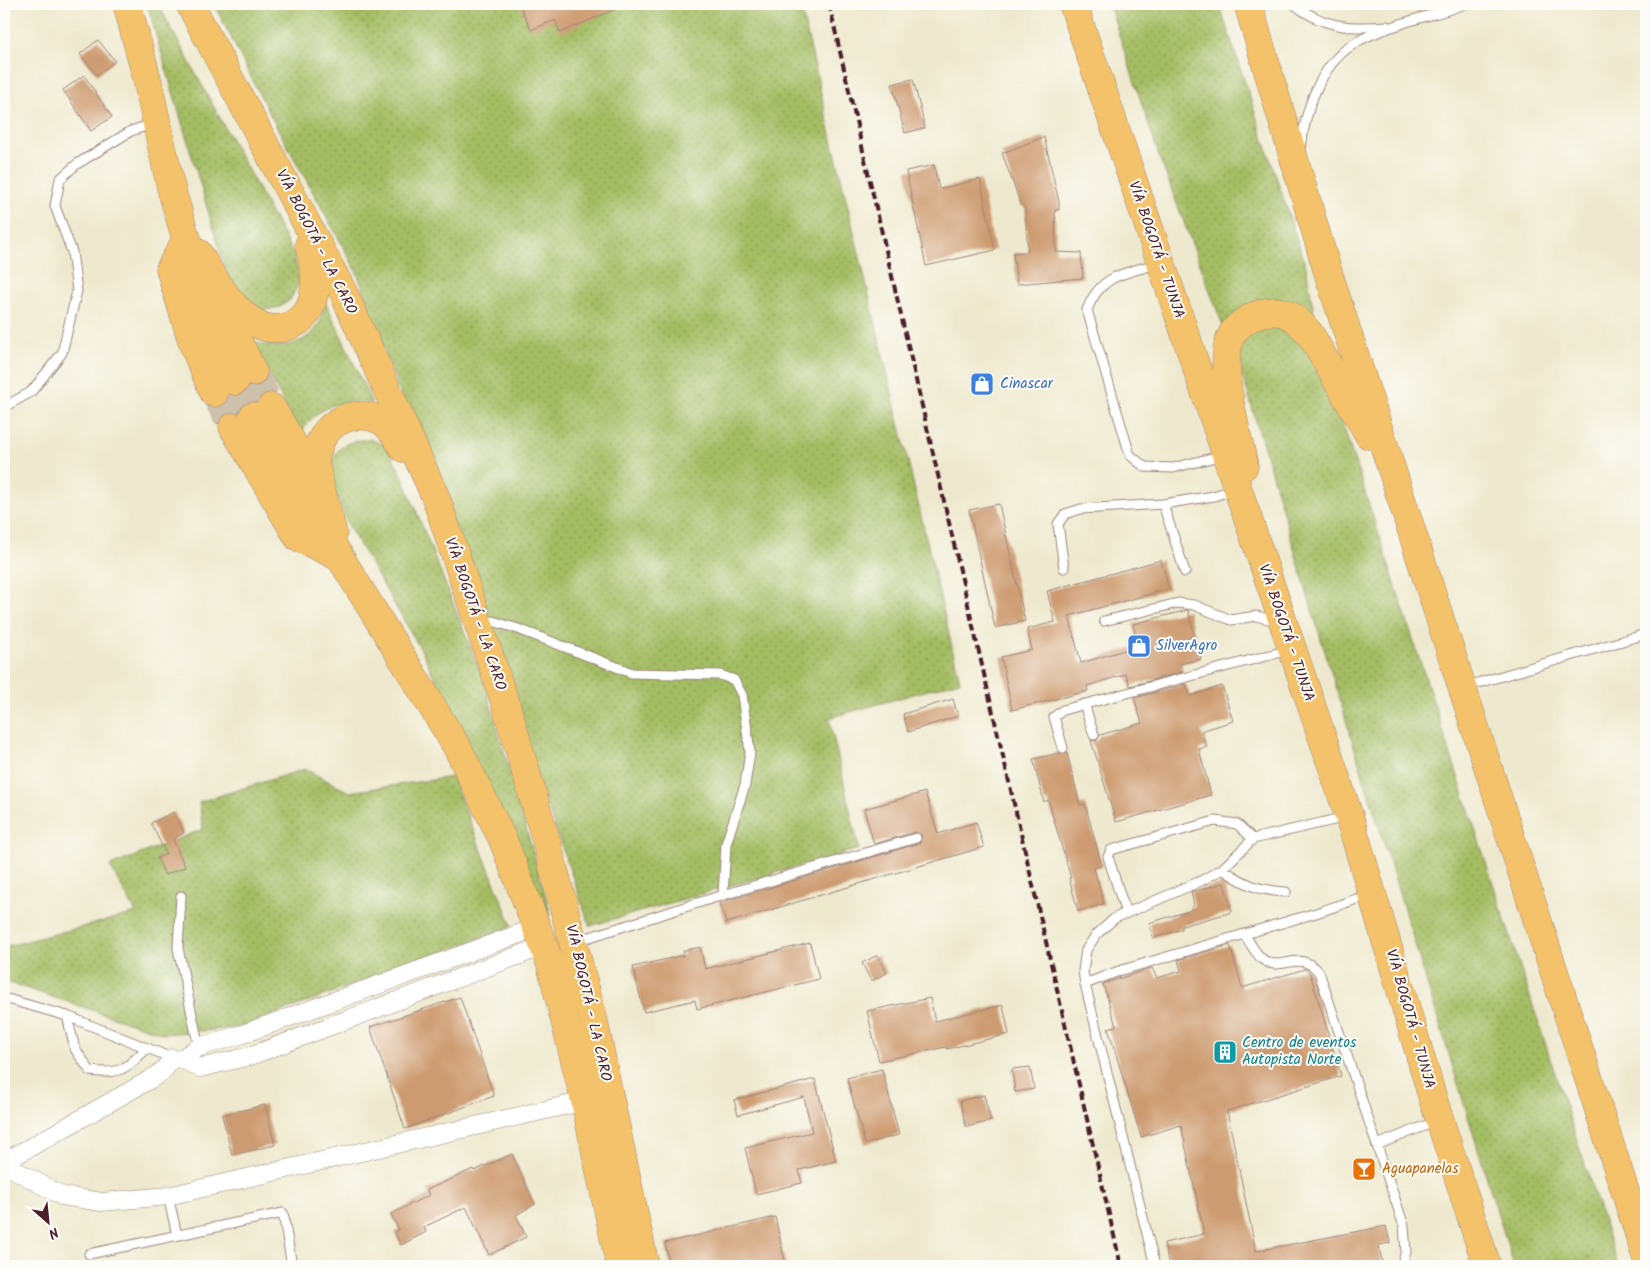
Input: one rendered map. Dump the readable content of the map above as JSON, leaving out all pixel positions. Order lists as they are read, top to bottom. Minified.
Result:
{"streets":{"main road":["VÍA BOGOTÁ - LA CARO","VÍA BOGOTÁ - TUNJA"]},"places":{"shop":["Cinascar","SilverAgro"],"building":["Centro de eventos Autopista Norte"],"bar":["Aguapanelas"]},"north":"bottom right"}
